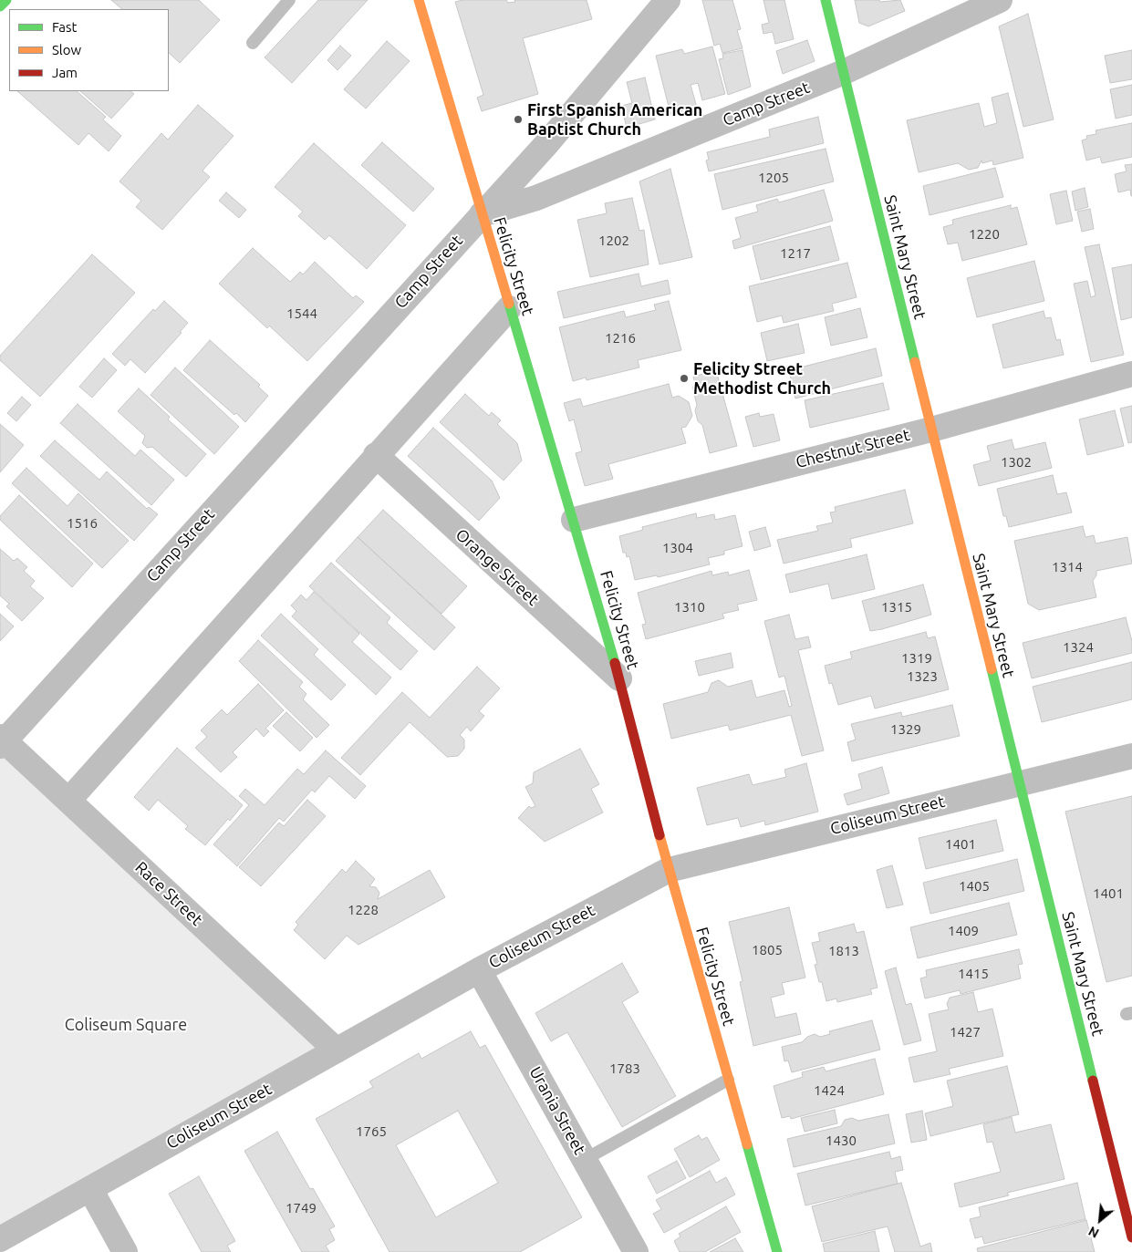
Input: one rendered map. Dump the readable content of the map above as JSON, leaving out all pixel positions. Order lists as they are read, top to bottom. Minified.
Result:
{"streets":{"street":["Camp Street","Saint Mary Street","Felicity Street","Chestnut Street","Orange Street","Coliseum Street","Race Street","Urania Street"]},"crossings":[["Camp Street","Saint Mary Street"],["Camp Street","Felicity Street"],["Camp Street","Race Street"],["Saint Mary Street","Chestnut Street"],["Saint Mary Street","Coliseum Street"],["Felicity Street","Chestnut Street"],["Felicity Street","Orange Street"],["Felicity Street","Coliseum Street"],["Coliseum Street","Race Street"],["Coliseum Street","Urania Street"]],"parks":["Coliseum Square"],"places":["First Spanish American Baptist Church","Felicity Street Methodist Church"],"house_numbers":["1205","1220","1202","1217","1544","1216","1302","1516","1304","1314","1310","1315","1324","1319","1323","1329","1401","1405","1401","1228","1409","1805","1813","1415","1427","1783","1424","1765","1430","1749"],"legend":["Fast","Slow","Jam"],"north":"bottom left"}
